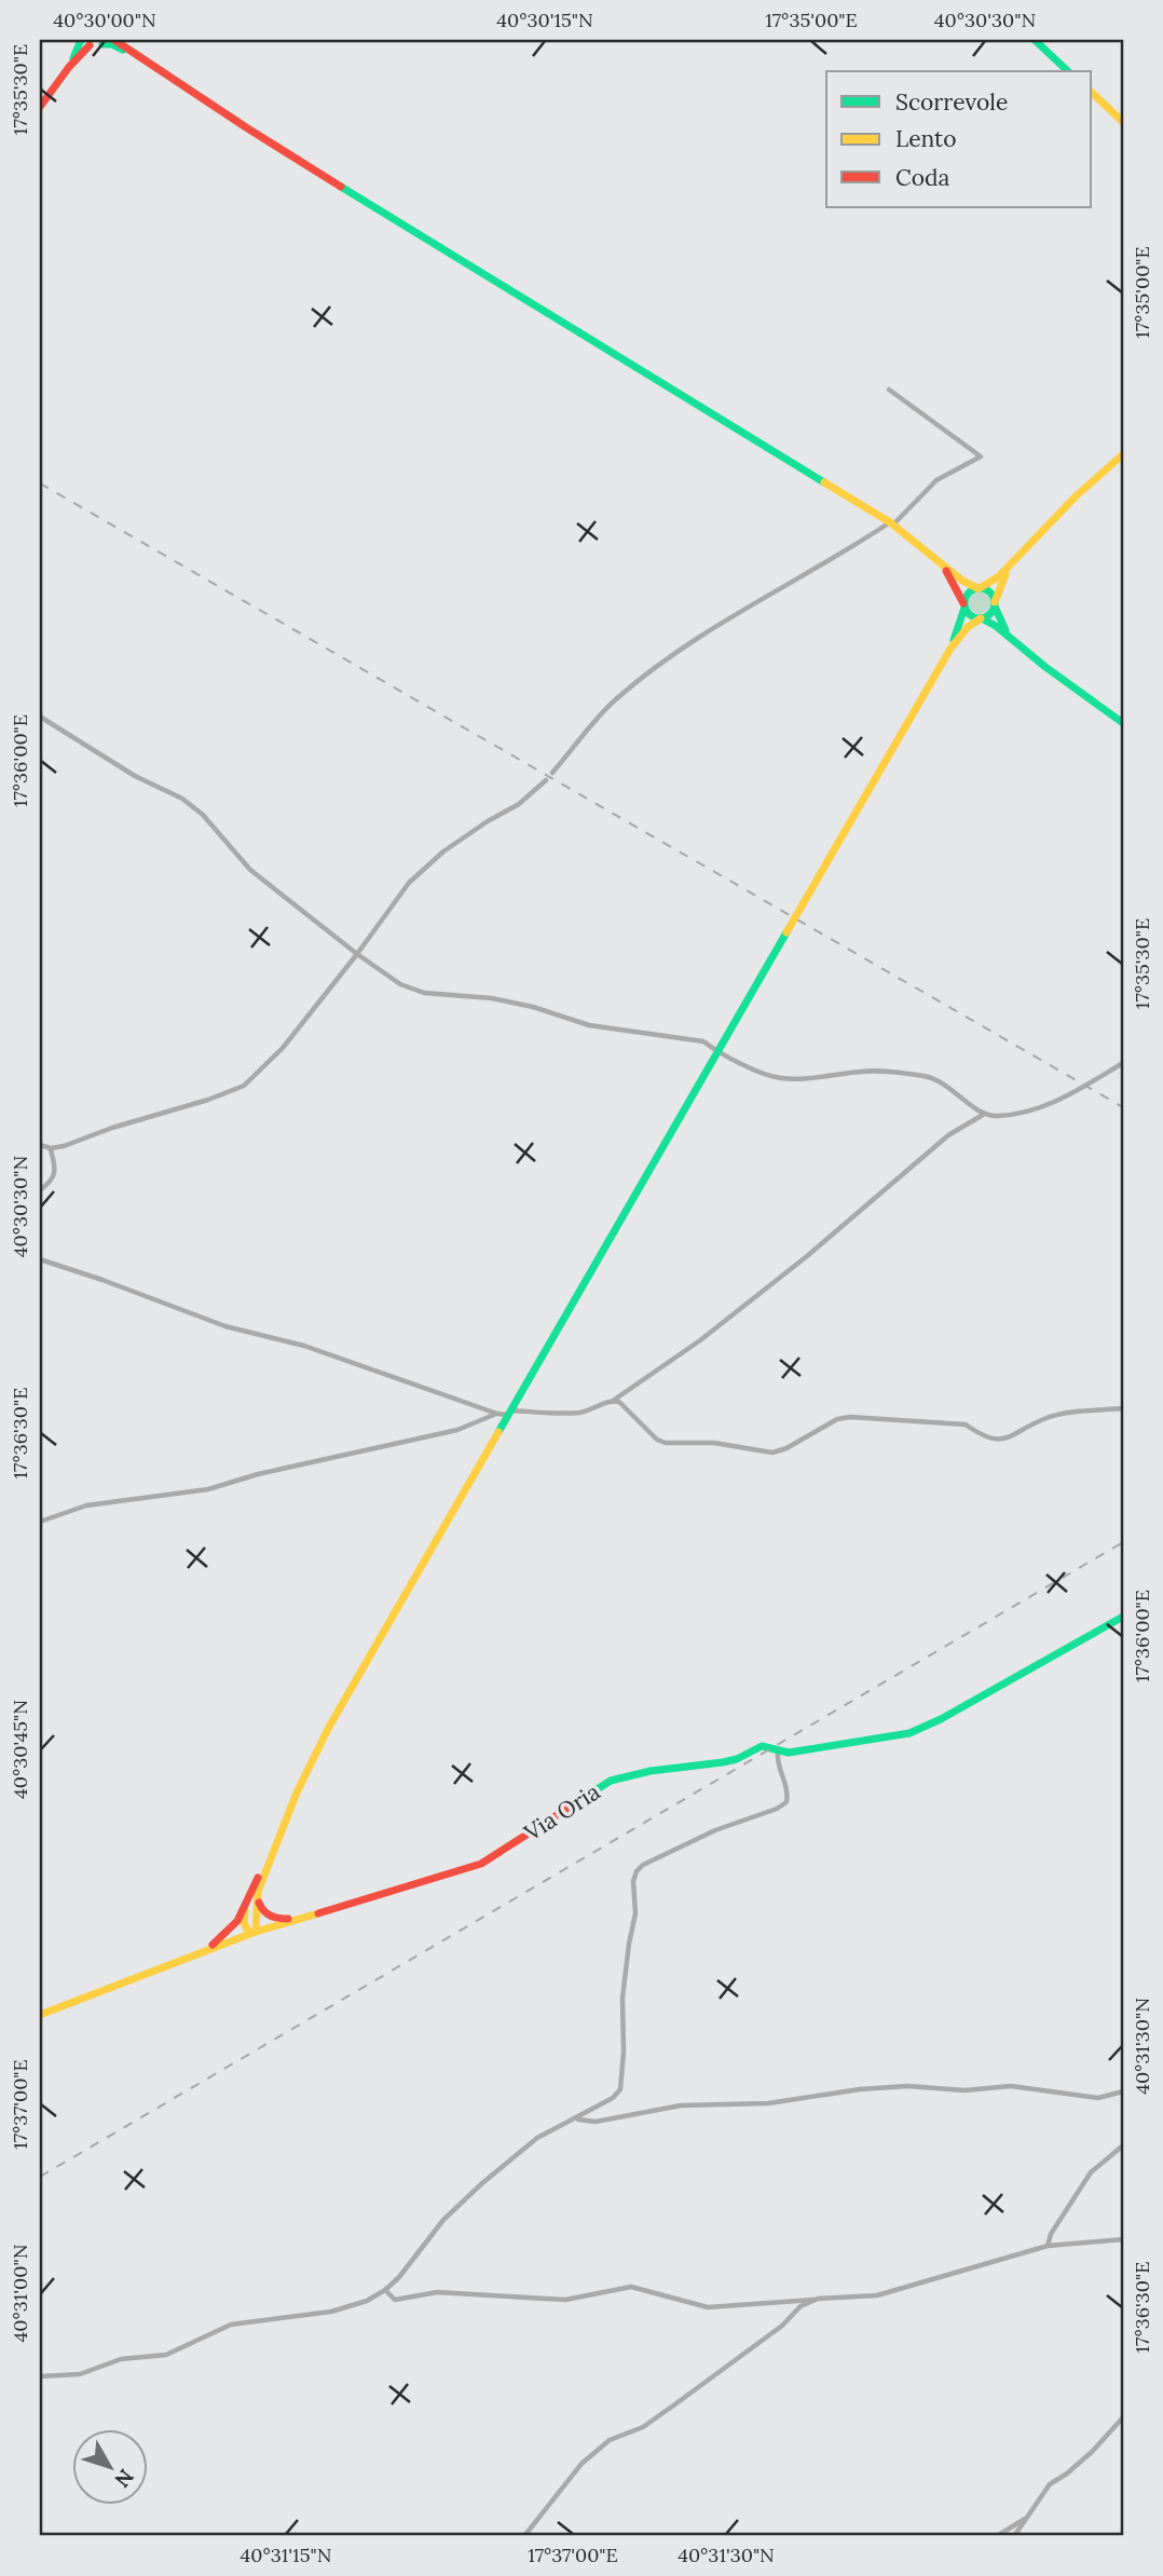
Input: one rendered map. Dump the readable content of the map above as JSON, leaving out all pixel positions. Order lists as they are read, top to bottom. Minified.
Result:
{"streets":{"main road":["Via Oria"]},"legend":["Scorrevole","Lento","Coda"],"north":"bottom right","coordinates":["40°30'00\"N","40°30'15\"N","17°35'00\"E","40°30'30\"N","17°35'30\"E","17°36'00\"E","17°36'30\"E","40°30'45\"N","40°31'30\"N","17°37'00\"E","40°31'00\"N","40°31'15\"N"]}
